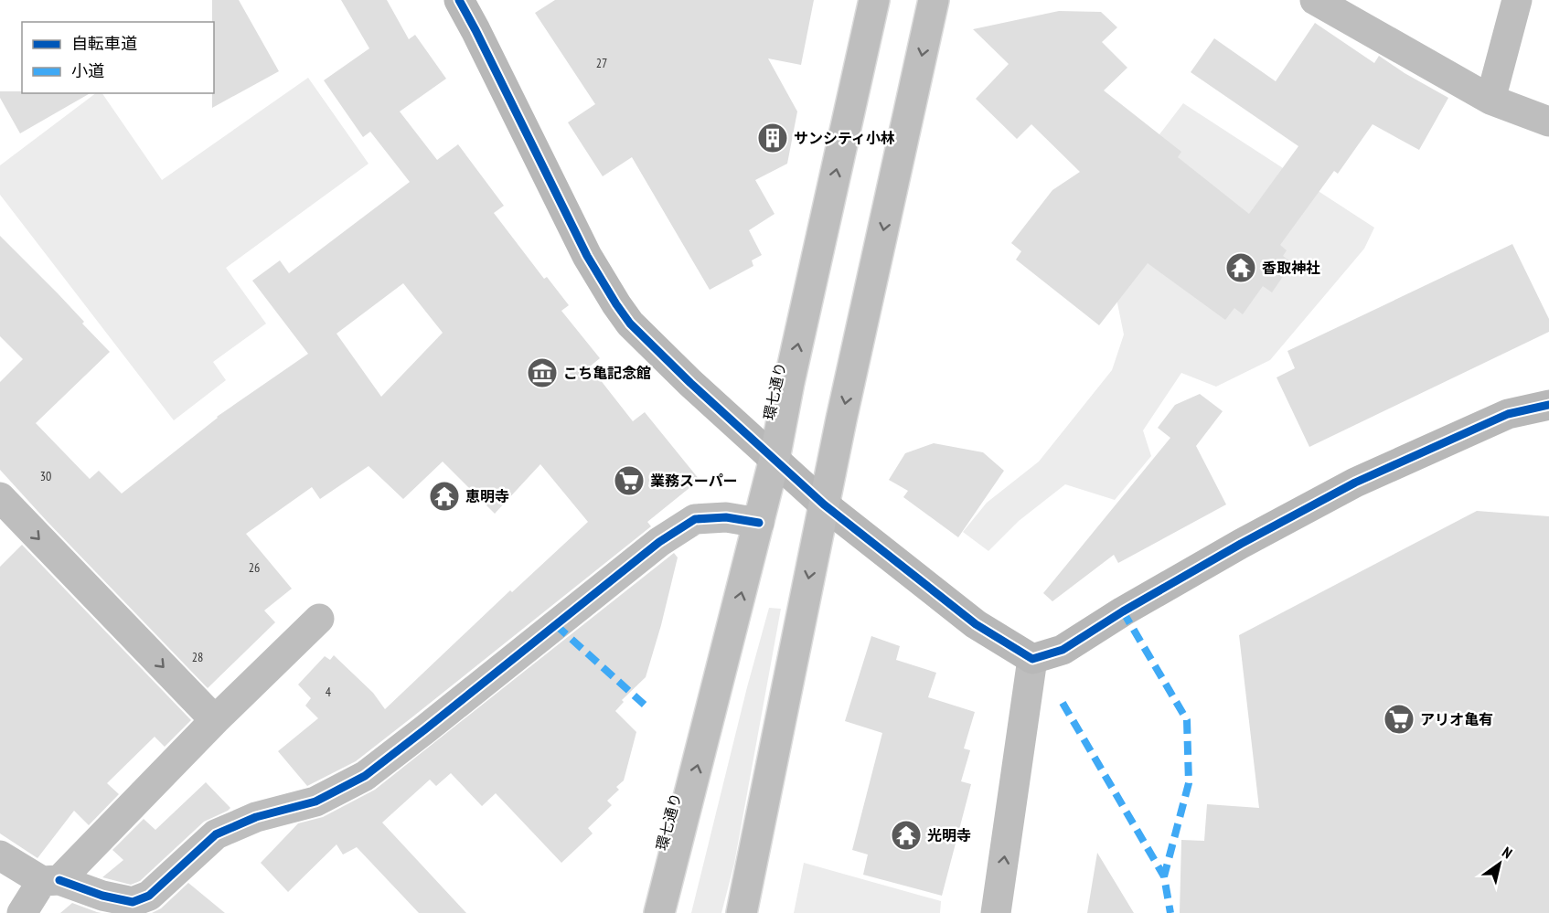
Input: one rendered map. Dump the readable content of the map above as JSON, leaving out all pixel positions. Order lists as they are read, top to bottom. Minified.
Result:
{"streets":{"street":["環七通り"]},"places":{"building":["サンシティ小林"],"temple":["香取神社","恵明寺","光明寺"],"museum":["こち亀記念館"],"supermarket":["業務スーパー","アリオ亀有"]},"house_numbers":["27","30","26","28","4"],"legend":["自転車道","小道"],"north":"top right"}
